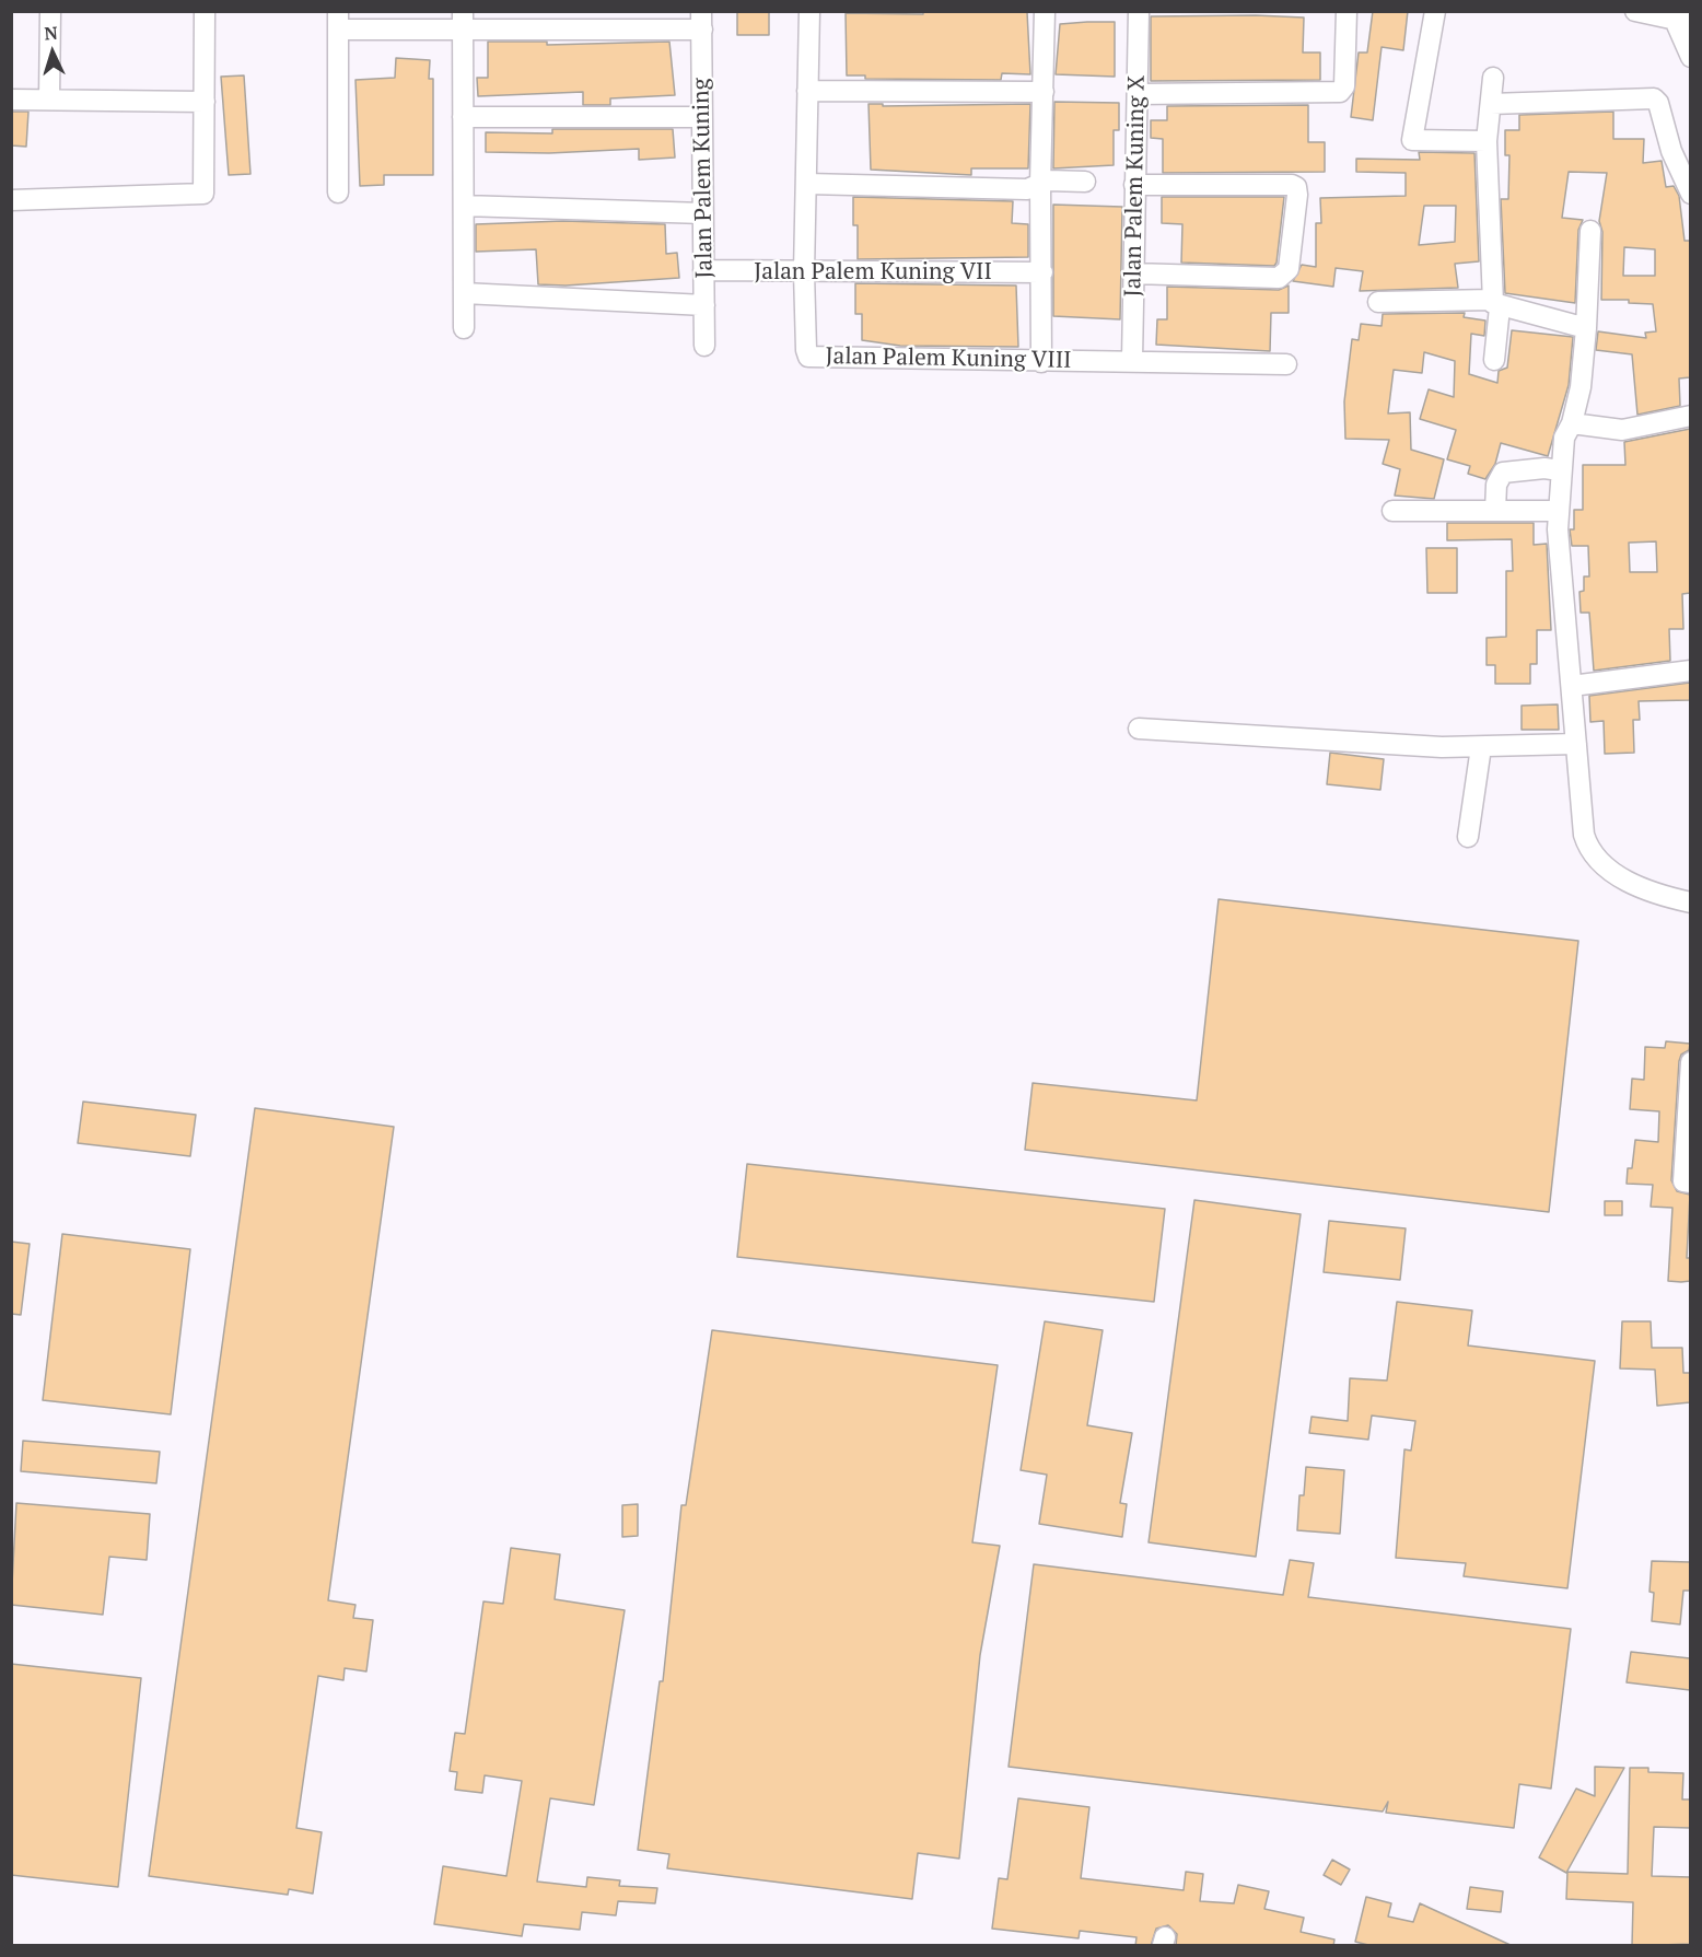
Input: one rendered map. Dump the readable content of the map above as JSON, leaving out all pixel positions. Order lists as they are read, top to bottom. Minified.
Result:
{"streets":{"street":["Jalan Palem Kuning","Jalan Palem Kuning X","Jalan Palem Kuning VII","Jalan Palem Kuning VIII"]},"crossings":[["Jalan Palem Kuning","Jalan Palem Kuning VII"],["Jalan Palem Kuning X","Jalan Palem Kuning VIII"],["Jalan Palem Kuning VII","Jalan Palem Kuning VIII"]],"north":"top"}
